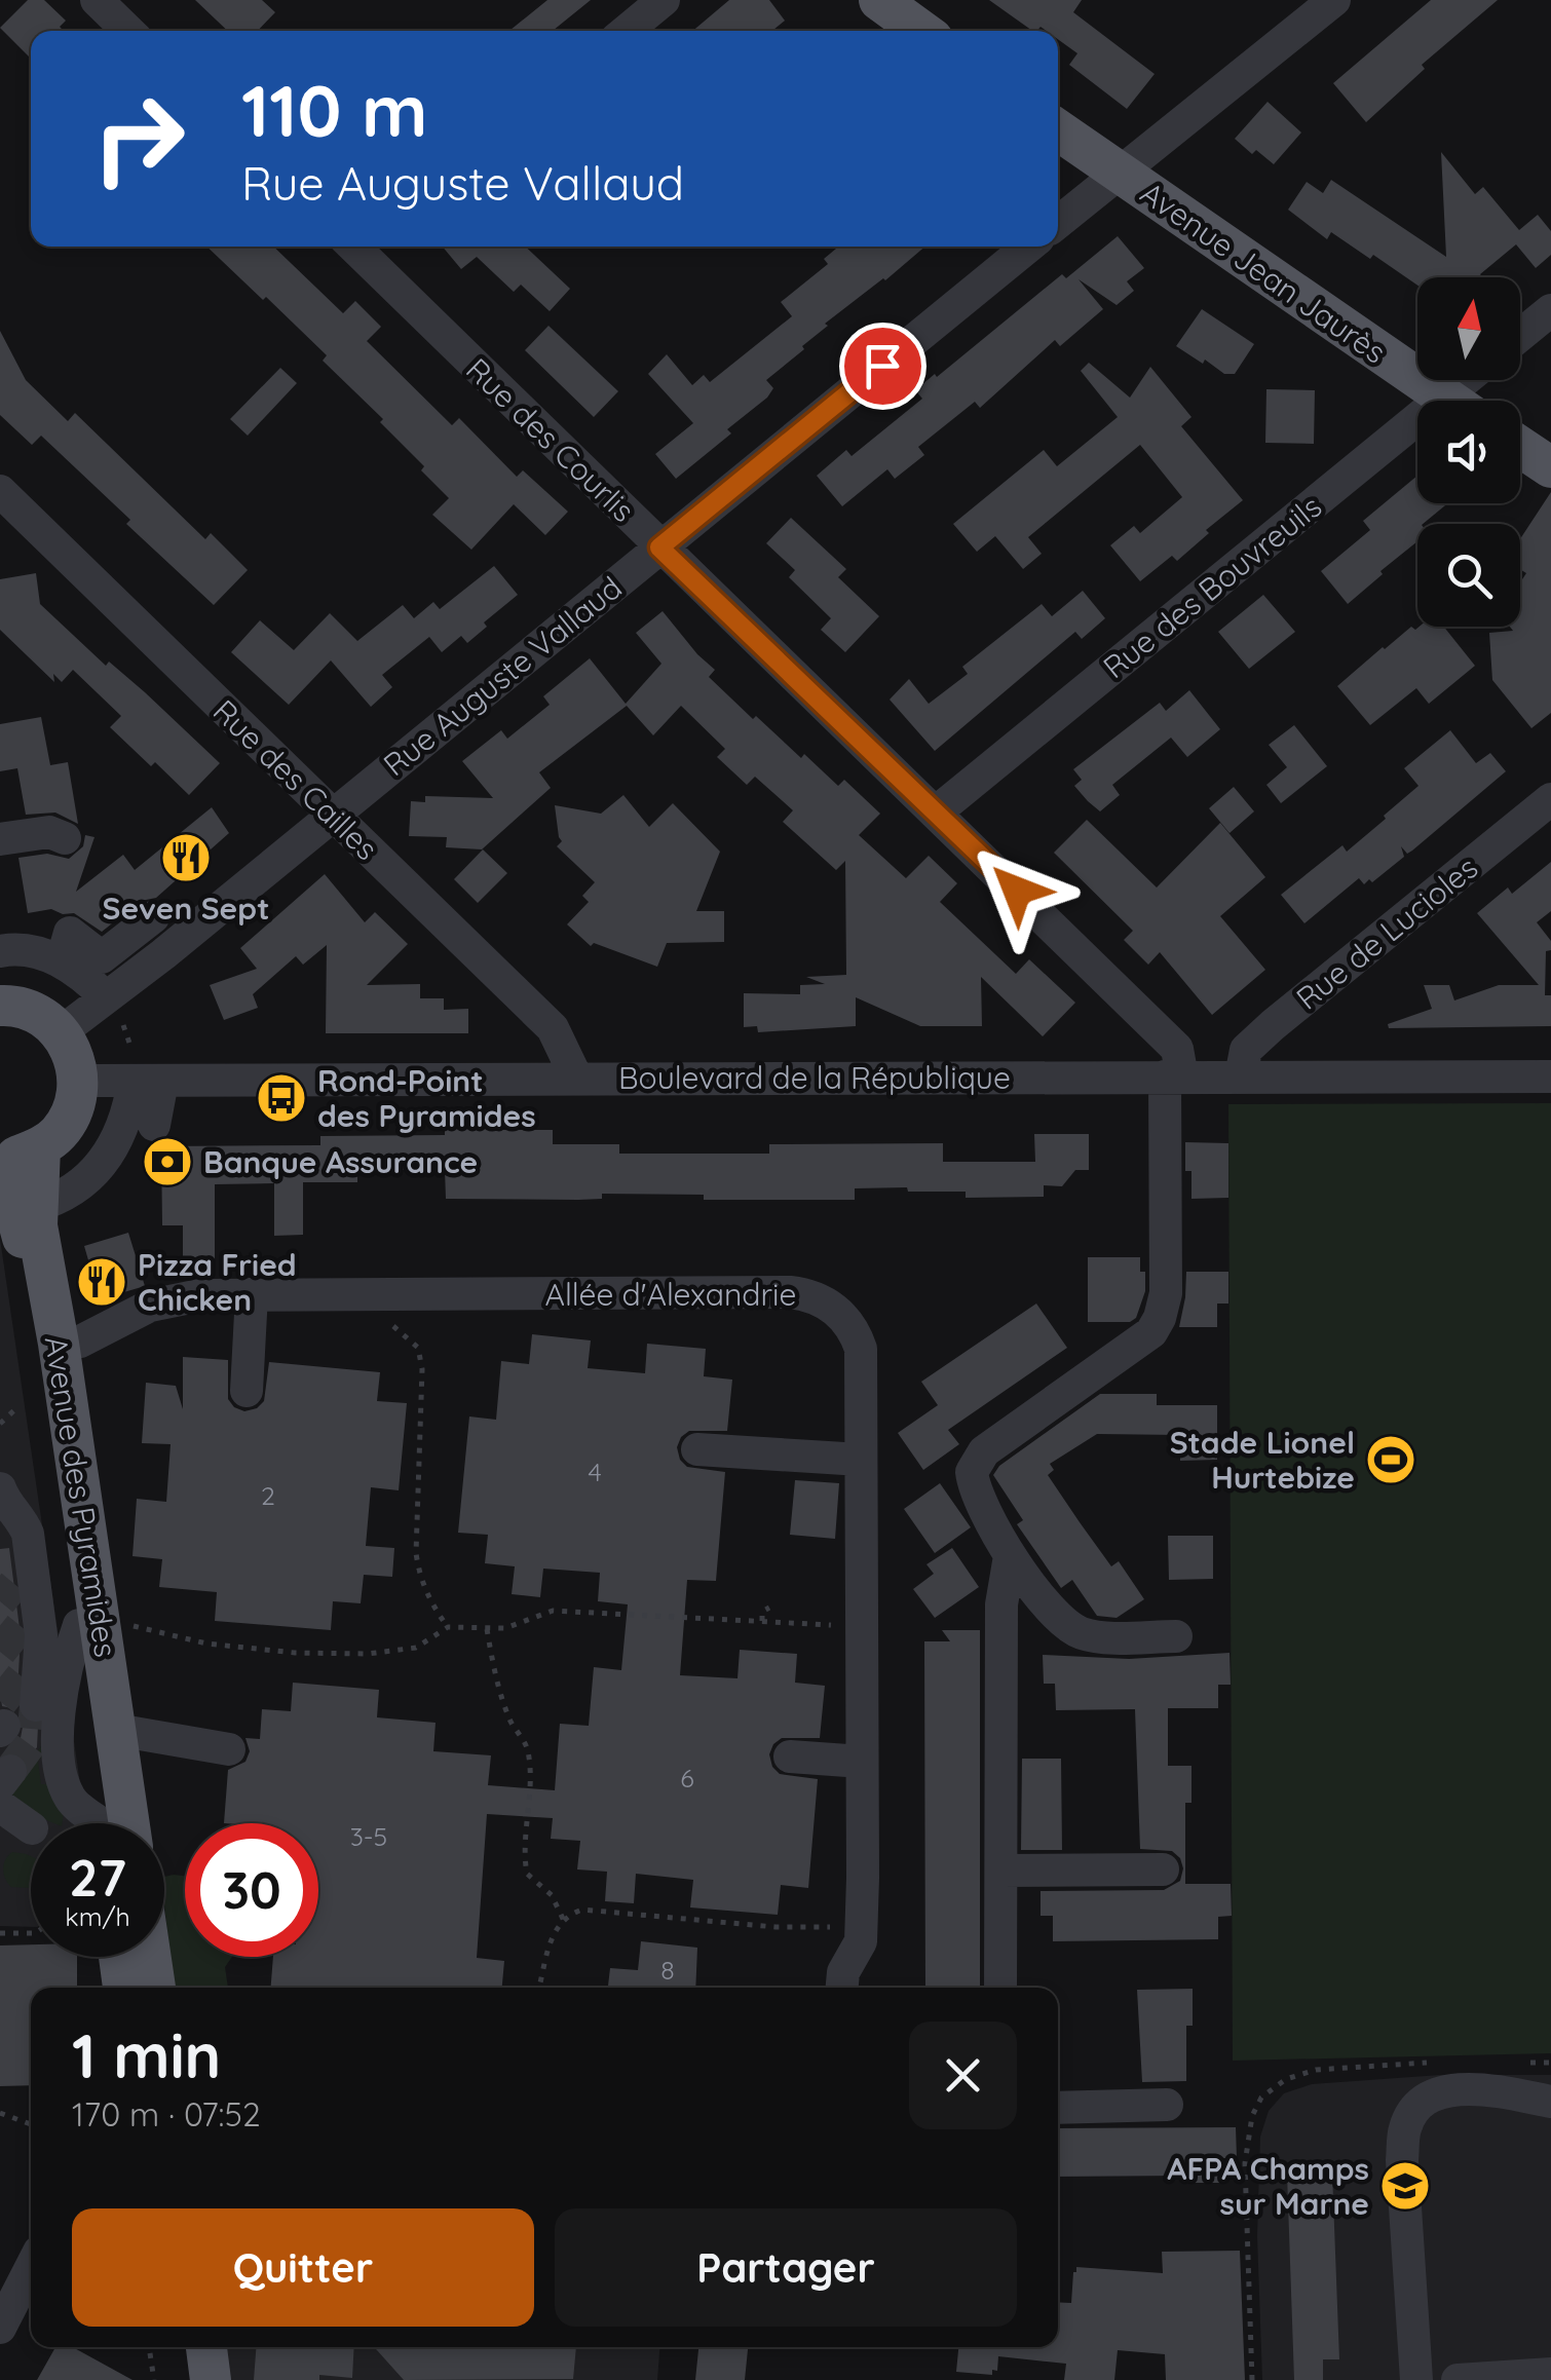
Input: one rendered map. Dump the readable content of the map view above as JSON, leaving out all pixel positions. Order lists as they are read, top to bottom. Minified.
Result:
{"streets":{"main road":["Avenue Jean Jaurès","Avenue des Pyramides"],"street":["Rue des Courlis","Rue des Bouvreuils","Rue Auguste Vallaud","Rue des Cailles","Rue de Lucioles","Boulevard de la République","Allée d'Alexandrie"]},"crossings":[["Rue des Courlis","Rue des Bouvreuils"],["Rue des Courlis","Rue Auguste Vallaud"],["Rue des Courlis","Boulevard de la République"],["Rue Auguste Vallaud","Rue des Cailles"],["Rue des Cailles","Boulevard de la République"],["Rue de Lucioles","Boulevard de la République"],["Allée d'Alexandrie","Avenue des Pyramides"]],"places":{"restaurant":["Seven Sept","Pizza Fried Chicken"],"bus stop":["Rond-Point des Pyramides"],"bank":["Banque Assurance"],"sports":["Stade Lionel Hurtebize"],"school or university":["AFPA Champs sur Marne"]},"house_numbers":["4","2","6","3-5","8"],"north":"top","page":{"turn":["110 m","Rue Auguste Vallaud"],"speed":"27 km/h","limit":"30","heading":["1 min","170 m · 07:52"],"buttons":["Quitter","Partager"]}}
